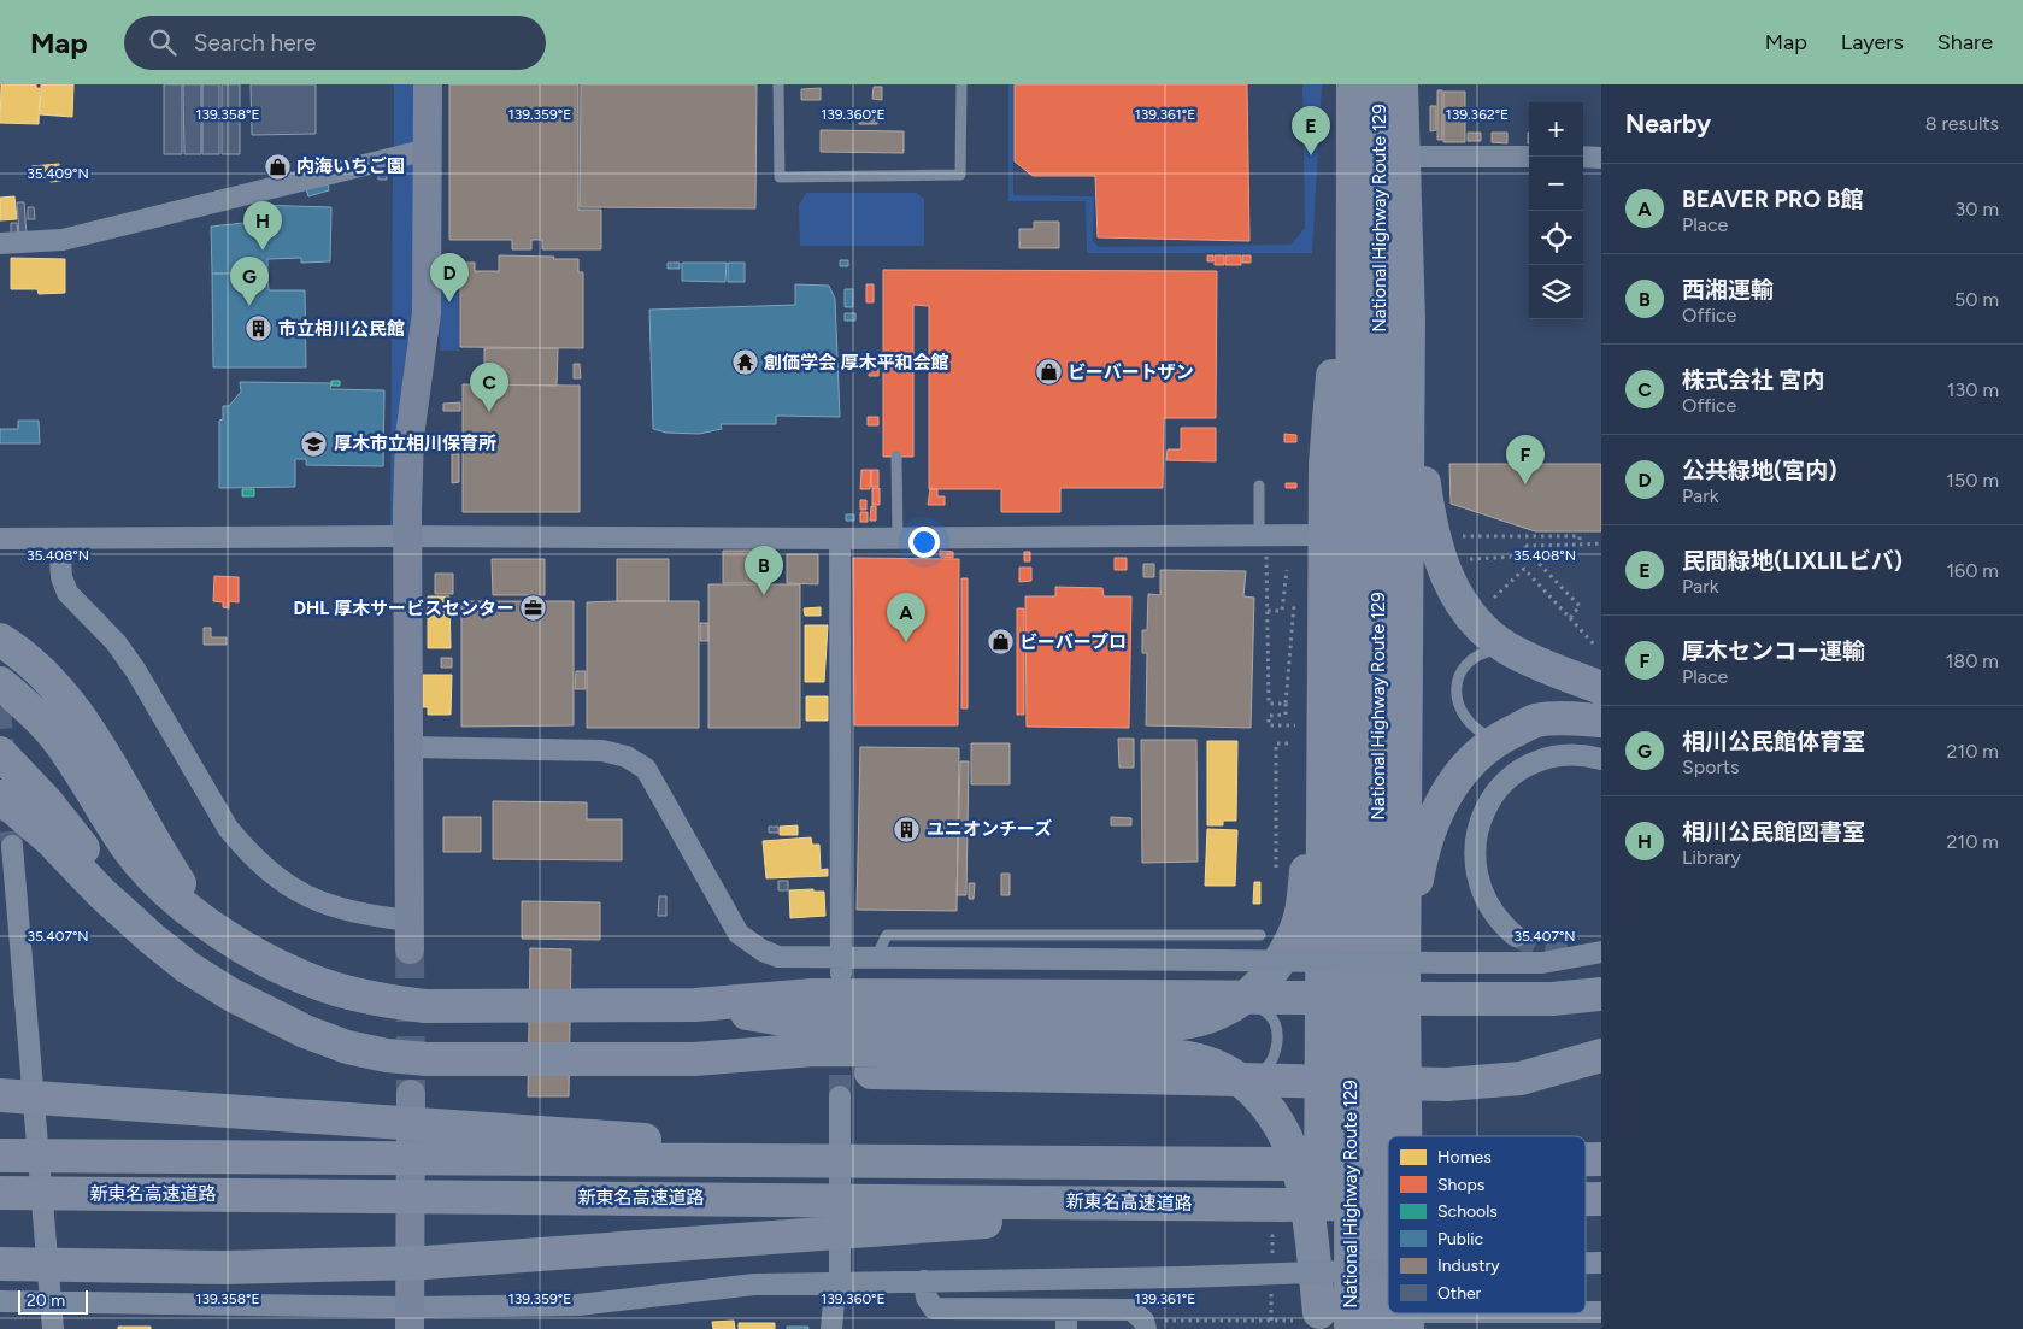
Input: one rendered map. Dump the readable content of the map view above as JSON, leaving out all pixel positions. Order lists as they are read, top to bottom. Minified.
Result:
{"streets":{"highway":["National Highway Route 129","新東名高速道路"]},"places":{"shop":["内海いちご園","ビーバートザン","ビーバープロ"],"building":["市立相川公民館","ユニオンチーズ"],"temple":["創価学会 厚木平和会館"],"school or university":["厚木市立相川保育所"],"office":["DHL 厚木サービスセンター"]},"legend":["Homes","Shops","Schools","Public","Industry","Other"],"scale_bar":"20 m","page":{"header":"Map","search":"Search here","nav":["Map","Layers","Share"],"heading":["Nearby","8 results"],"map_buttons":["+","−"],"pins":["E","H","D","G","C","F","B","A"],"list":[{"mark":"A","name":"BEAVER PRO B館","note":"Place","value":"30 m"},{"mark":"B","name":"西湘運輸","note":"Office","value":"50 m"},{"mark":"C","name":"株式会社 宮内","note":"Office","value":"130 m"},{"mark":"D","name":"公共緑地(宮内)","note":"Park","value":"150 m"},{"mark":"E","name":"民間緑地(LIXLILビバ)","note":"Park","value":"160 m"},{"mark":"F","name":"厚木センコー運輸","note":"Place","value":"180 m"},{"mark":"G","name":"相川公民館体育室","note":"Sports","value":"210 m"},{"mark":"H","name":"相川公民館図書室","note":"Library","value":"210 m"}],"scale":"20 m"},"coordinates":["139.358°E","139.359°E","139.360°E","139.361°E","139.362°E","35.409°N","35.408°N","35.407°N"]}
